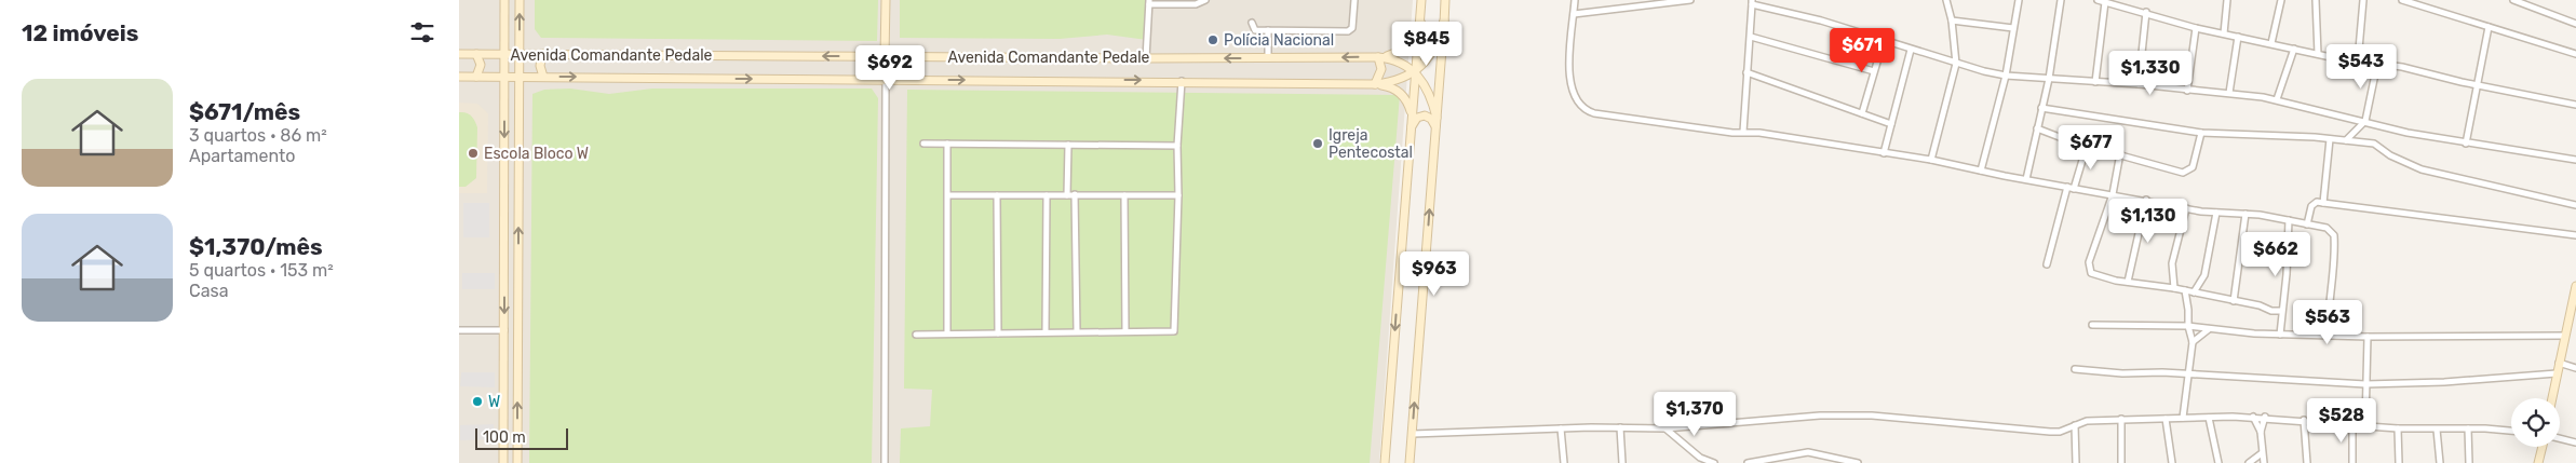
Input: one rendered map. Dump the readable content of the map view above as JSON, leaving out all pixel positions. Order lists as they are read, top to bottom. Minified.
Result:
{"streets":{"street":["Avenida Comandante Pedale"]},"places":["Polícia Nacional","Igreja Pentecostal","Escola Bloco W","W"],"scale_bar":"100 m","page":{"heading":"12 imóveis","price":["$845","$671","$543","$692","$1,330","$677","$1,130","$662","$963","$563","$1,370","$528"],"list":[{"name":"$671/mês","note":"3 quartos · 86 m² · Apartamento"},{"name":"$1,370/mês","note":"5 quartos · 153 m² · Casa"}],"scale":"100 m"}}
